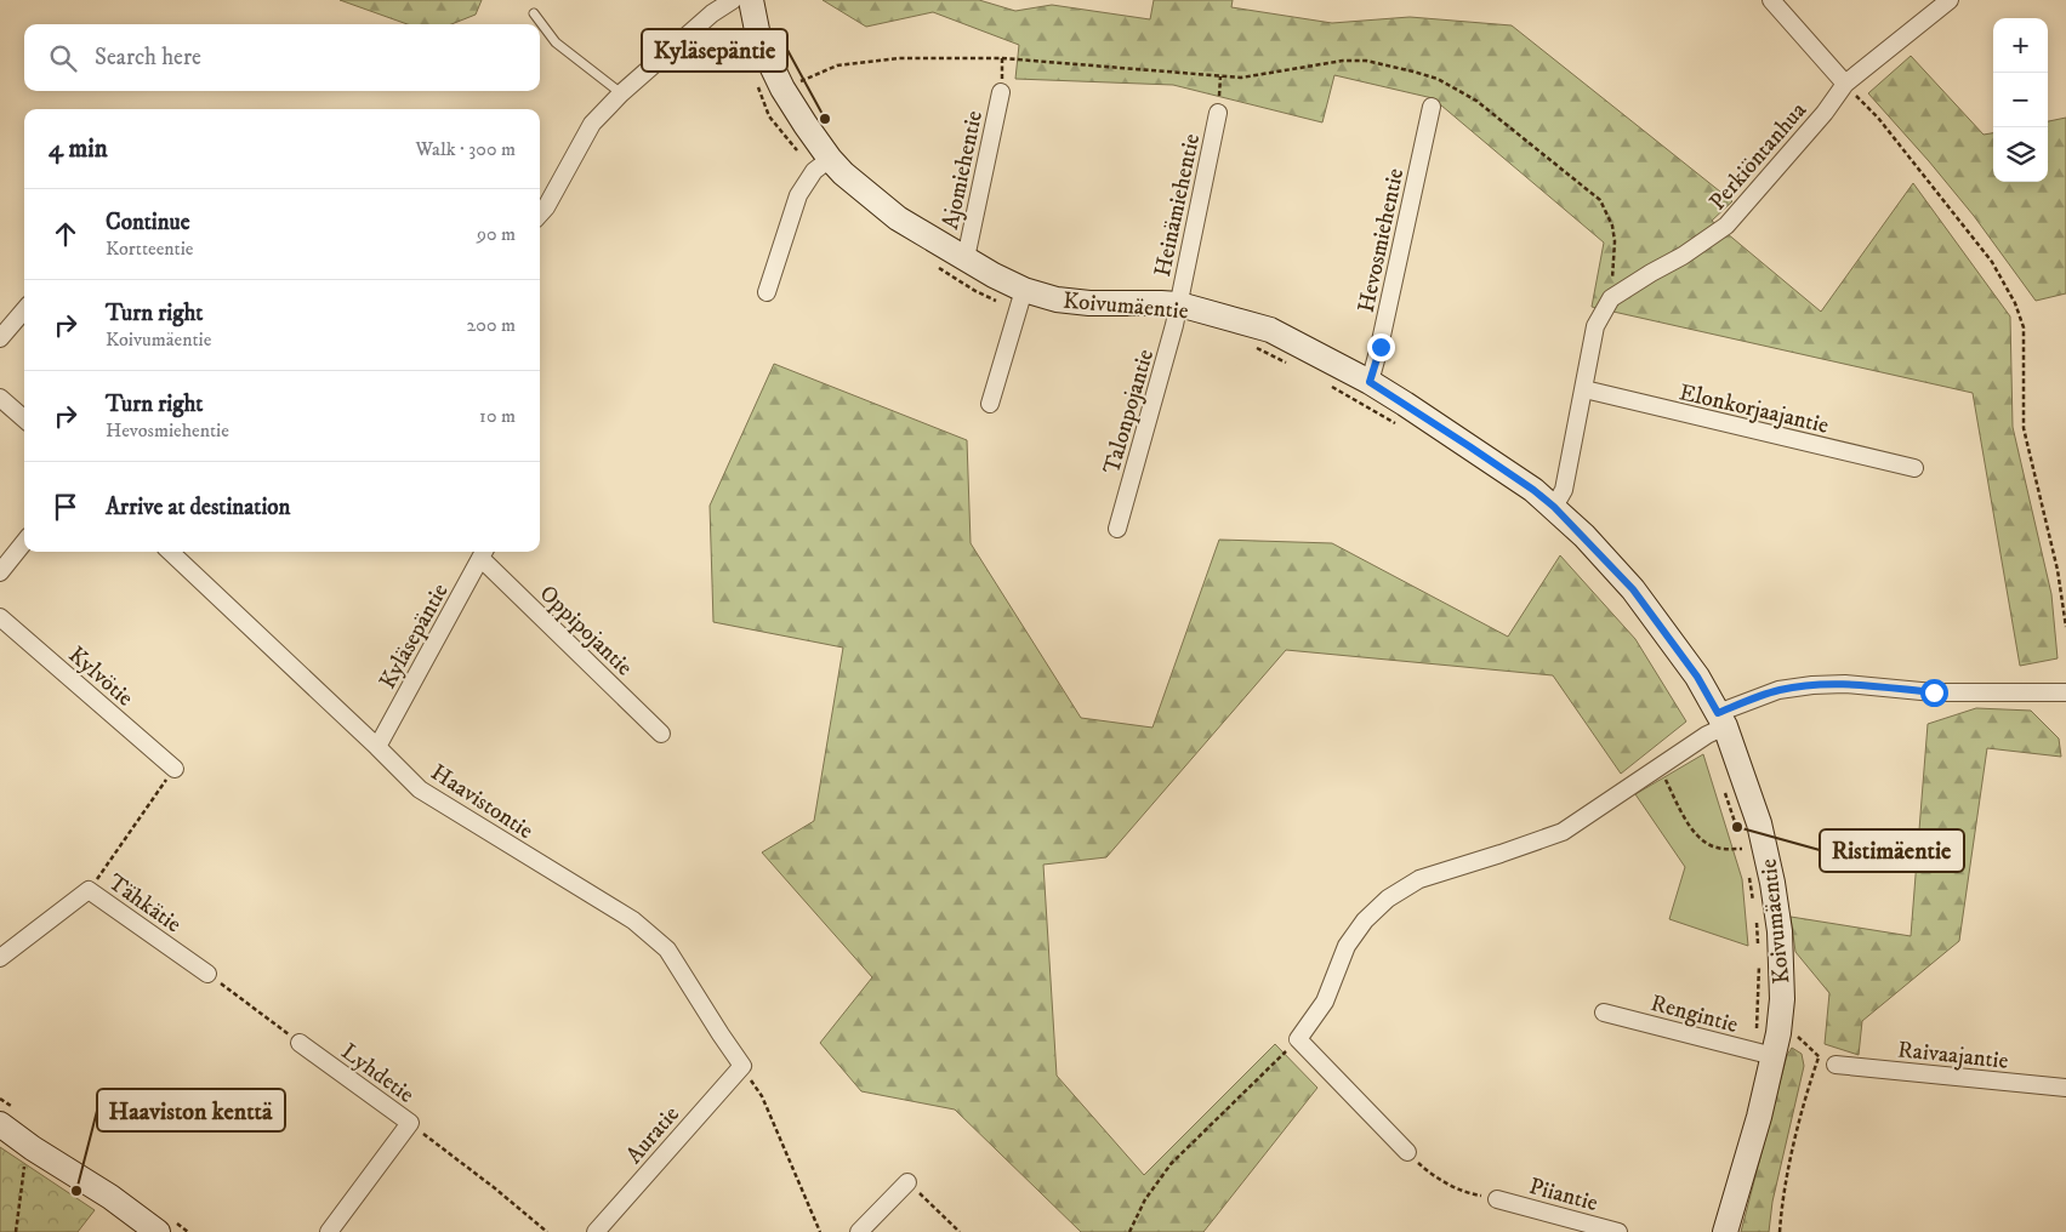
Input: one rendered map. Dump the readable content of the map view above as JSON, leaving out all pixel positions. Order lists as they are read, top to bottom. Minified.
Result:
{"streets":{"street":["Perkiöntanhua","Ajomiehentie","Heinämiehentie","Hevosmiehentie","Koivumäentie","Elonkorjaajantie","Talonpojantie","Oppipojantie","Kyläsepäntie","Kylvötie","Haavistontie","Tähkätie","Rengintie","Raivaajantie","Lyhdetie","Auratie","Piiantie"]},"crossings":[["Perkiöntanhua","Koivumäentie"],["Perkiöntanhua","Elonkorjaajantie"],["Ajomiehentie","Koivumäentie"],["Heinämiehentie","Koivumäentie"],["Heinämiehentie","Talonpojantie"],["Hevosmiehentie","Koivumäentie"],["Koivumäentie","Talonpojantie"],["Koivumäentie","Rengintie"],["Oppipojantie","Kyläsepäntie"],["Kyläsepäntie","Haavistontie"],["Haavistontie","Auratie"]],"places":["Kyläsepäntie","Ristimäentie","Haaviston kenttä"],"page":{"map_buttons":["+","−"],"search":"Search here","heading":["4 min","Walk · 300 m"],"list":[["Continue","Kortteentie","90 m"],["Turn right","Koivumäentie","200 m"],["Turn right","Hevosmiehentie","10 m"],"Arrive at destination"]}}
